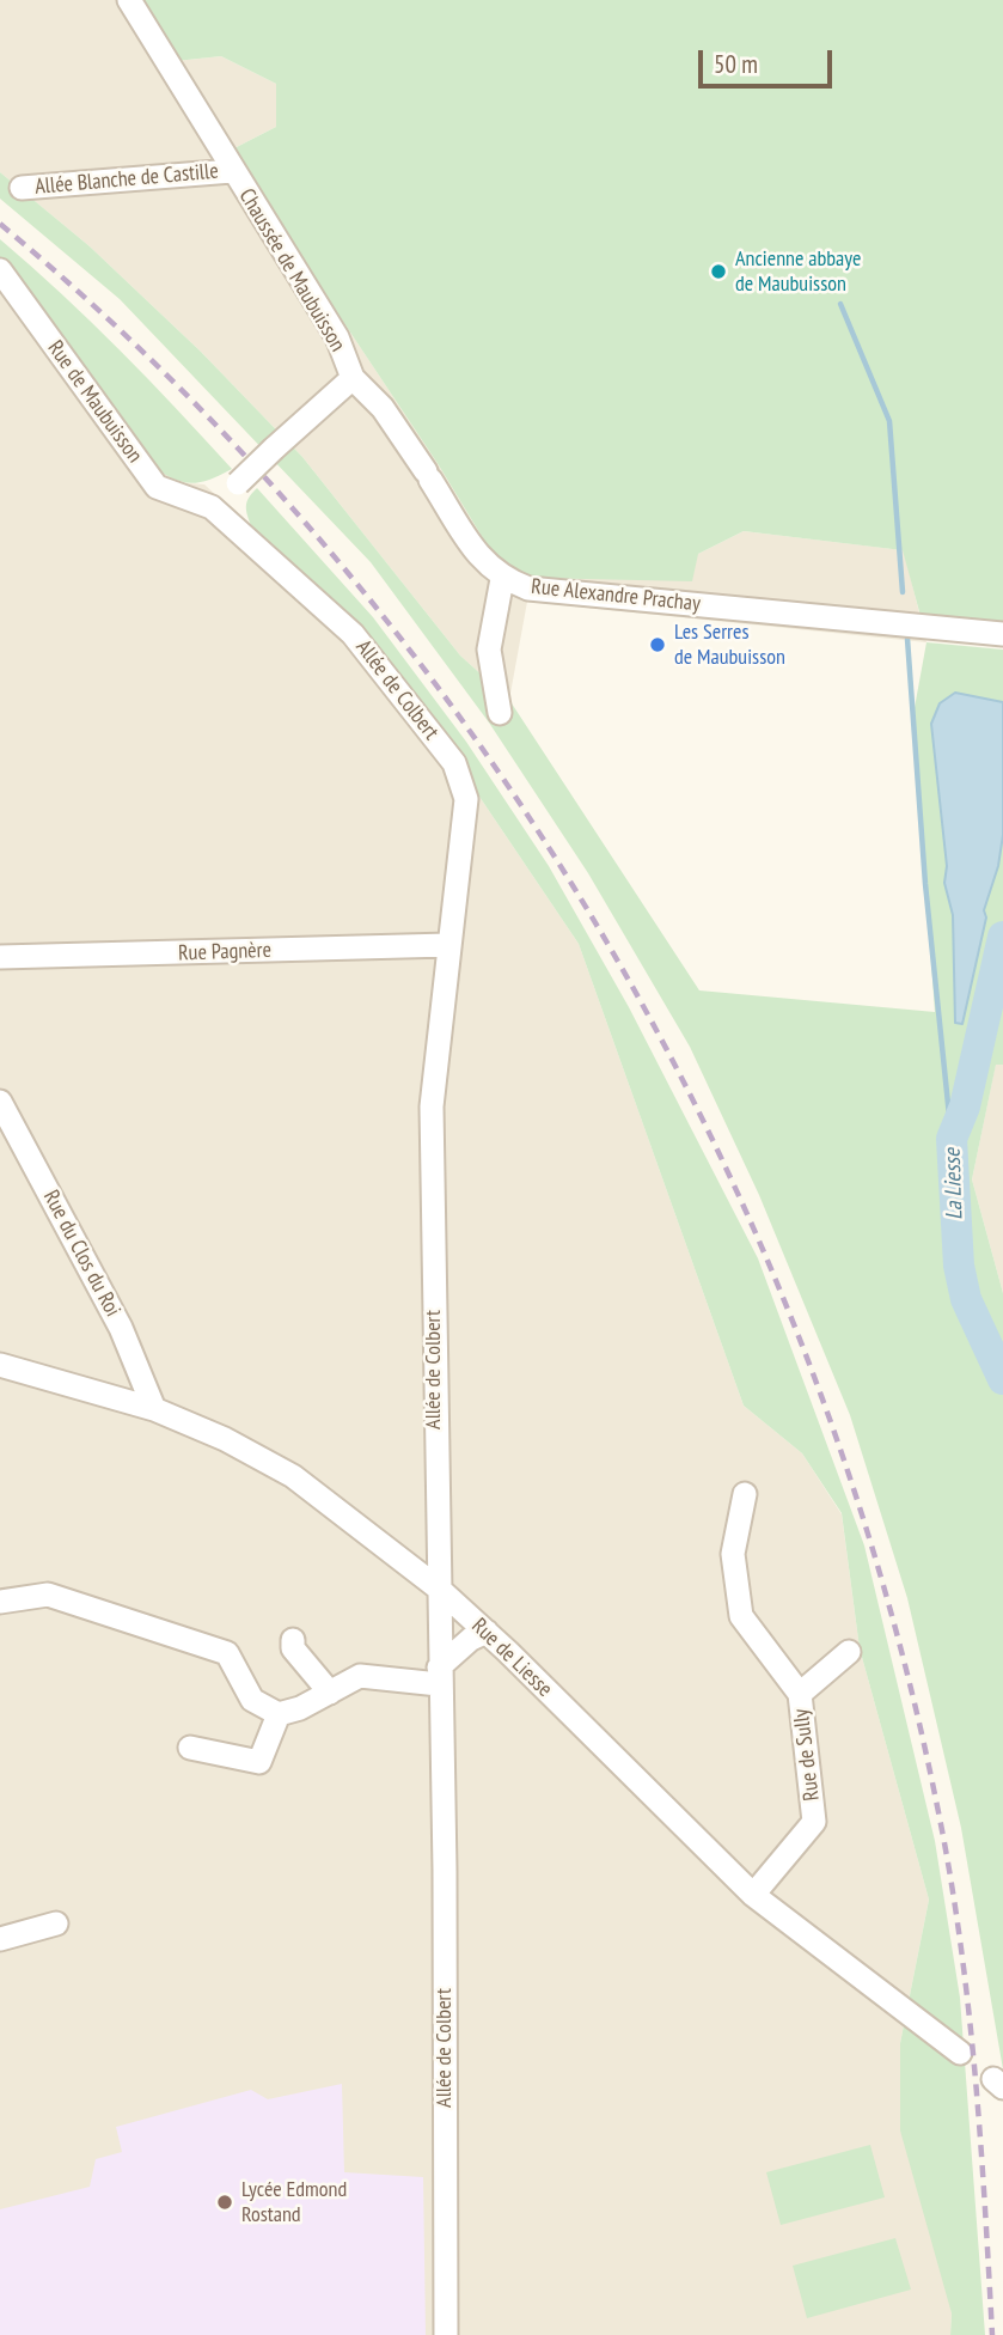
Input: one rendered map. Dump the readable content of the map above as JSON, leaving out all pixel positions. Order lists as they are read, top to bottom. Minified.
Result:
{"streets":{"street":["Allée Blanche de Castille","Chaussée de Maubuisson","Rue de Maubuisson","Rue Alexandre Prachay","Allée de Colbert","Rue Pagnère","Rue du Clos du Roi","Rue de Liesse","Rue de Sully"]},"crossings":[["Allée Blanche de Castille","Chaussée de Maubuisson"],["Chaussée de Maubuisson","Rue de Maubuisson"],["Chaussée de Maubuisson","Rue Alexandre Prachay"],["Chaussée de Maubuisson","Allée de Colbert"],["Rue de Maubuisson","Allée de Colbert"],["Allée de Colbert","Rue Pagnère"],["Allée de Colbert","Rue de Liesse"],["Rue du Clos du Roi","Rue de Liesse"],["Rue de Liesse","Rue de Sully"]],"water":["La Liesse"],"places":["Ancienne abbaye de Maubuisson","Les Serres de Maubuisson","Lycée Edmond Rostand"],"scale_bar":"50 m"}
